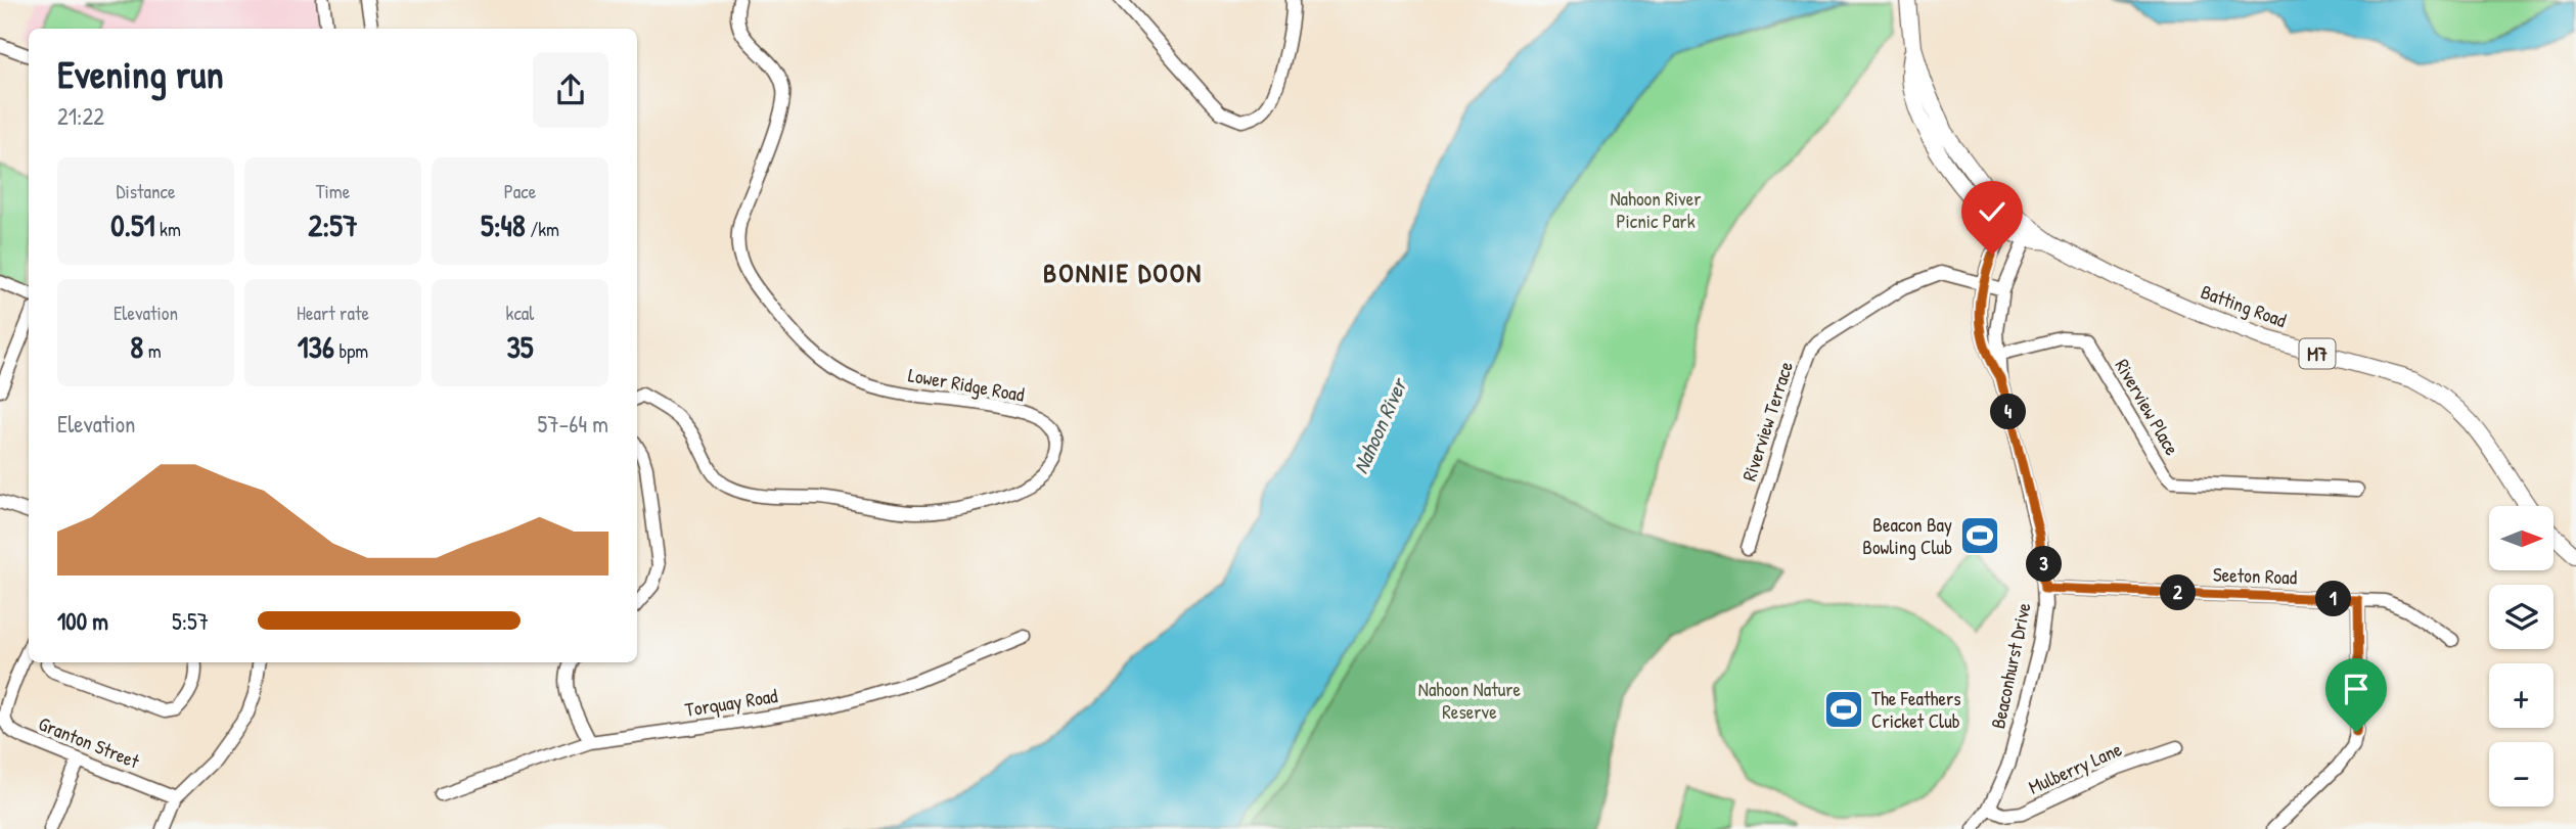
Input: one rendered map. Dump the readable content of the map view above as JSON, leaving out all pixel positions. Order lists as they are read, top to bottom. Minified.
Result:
{"streets":{"main road":["Batting Road","M7"],"street":["Lower Ridge Road","Riverview Place","Riverview Terrace","Seeton Road","Beaconhurst Drive","Torquay Road","Granton Street","Mulberry Lane"]},"crossings":[["Batting Road","Beaconhurst Drive"],["Riverview Place","Beaconhurst Drive"],["Riverview Terrace","Beaconhurst Drive"],["Seeton Road","Beaconhurst Drive"],["Beaconhurst Drive","Mulberry Lane"]],"districts":["BONNIE DOON"],"water":["Nahoon River"],"parks":["Nahoon River Picnic Park","Nahoon Nature Reserve"],"places":{"sports":["Beacon Bay Bowling Club","The Feathers Cricket Club"]},"north":"right","page":{"heading":["Evening run","21:22"],"stats":[["Distance","0.51 km"],["Time","2:57"],["Pace","5:48 /km"],["Elevation","8 m"],["Heart rate","136 bpm"],["kcal","35"]],"pins":["4","3","2","1"],"chart":["Elevation","57–64 m"],"map_buttons":["+","−"],"list":[{"name":"100 m","note":"5:57"}]}}
